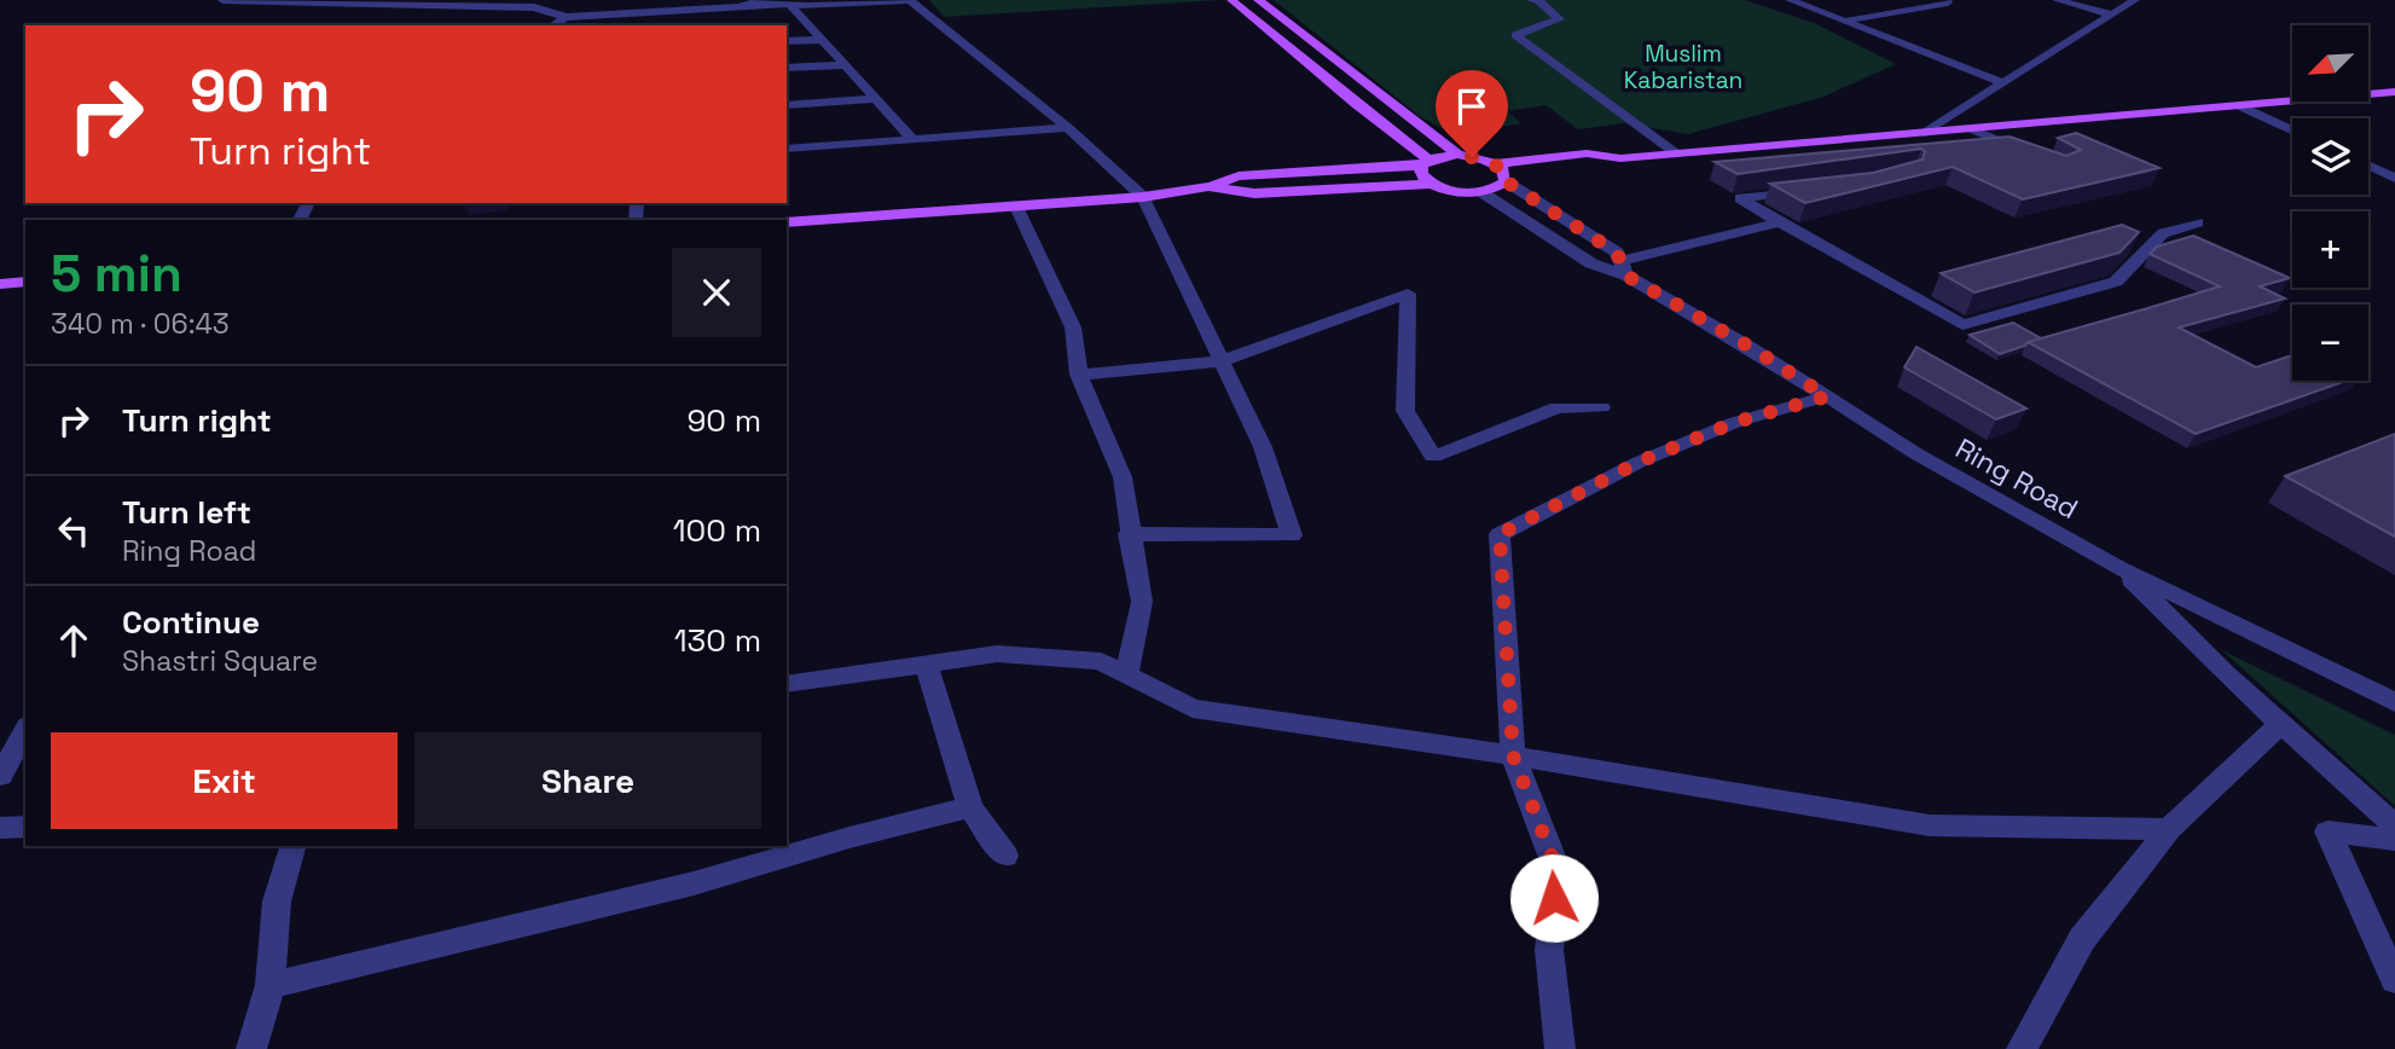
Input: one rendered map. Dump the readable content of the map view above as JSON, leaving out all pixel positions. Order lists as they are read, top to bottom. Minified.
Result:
{"streets":{"street":["Ring Road"]},"parks":["Muslim Kabaristan"],"north":"bottom left","page":{"map_buttons":["+","−"],"turn":["90 m","Turn right"],"heading":["5 min","340 m · 06:43"],"list":[{"name":"Turn right","value":"90 m"},{"name":"Turn left","note":"Ring Road","value":"100 m"},{"name":"Continue","note":"Shastri Square","value":"130 m"}],"buttons":["Exit","Share"]}}
